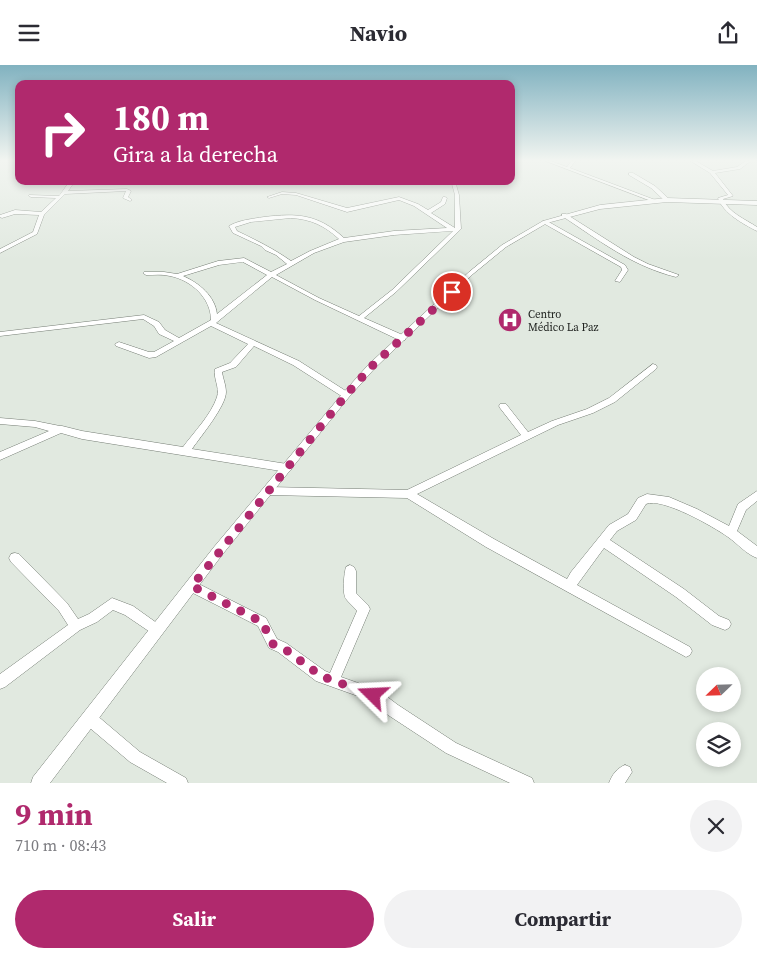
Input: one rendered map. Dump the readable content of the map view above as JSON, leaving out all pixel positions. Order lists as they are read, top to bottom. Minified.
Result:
{"places":{"hospital":["Centro Médico La Paz"]},"north":"bottom left","page":{"header":"Navio","turn":["180 m","Gira a la derecha"],"heading":["9 min","710 m · 08:43"],"buttons":["Salir","Compartir"]}}
